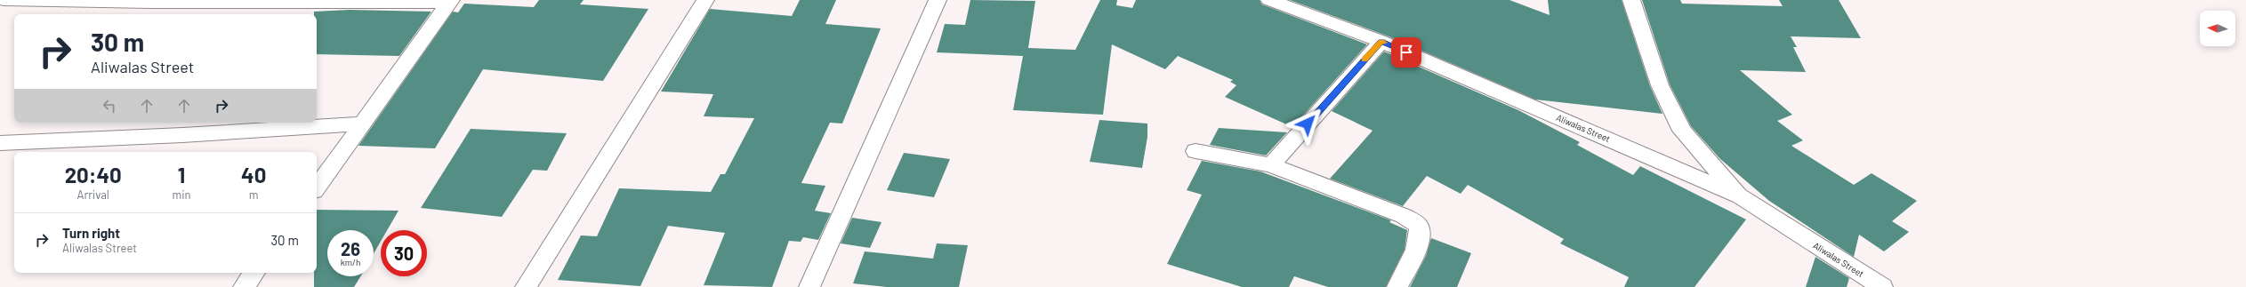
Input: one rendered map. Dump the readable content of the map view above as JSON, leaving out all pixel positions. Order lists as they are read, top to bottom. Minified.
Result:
{"streets":{"street":["Aliwalas Street"]},"north":"left","page":{"turn":["30 m","Aliwalas Street"],"eta":["20:40","Arrival","1","min","40","m"],"list":[{"name":"Turn right","note":"Aliwalas Street","value":"30 m"}],"speed":"26 km/h","limit":"30"}}
